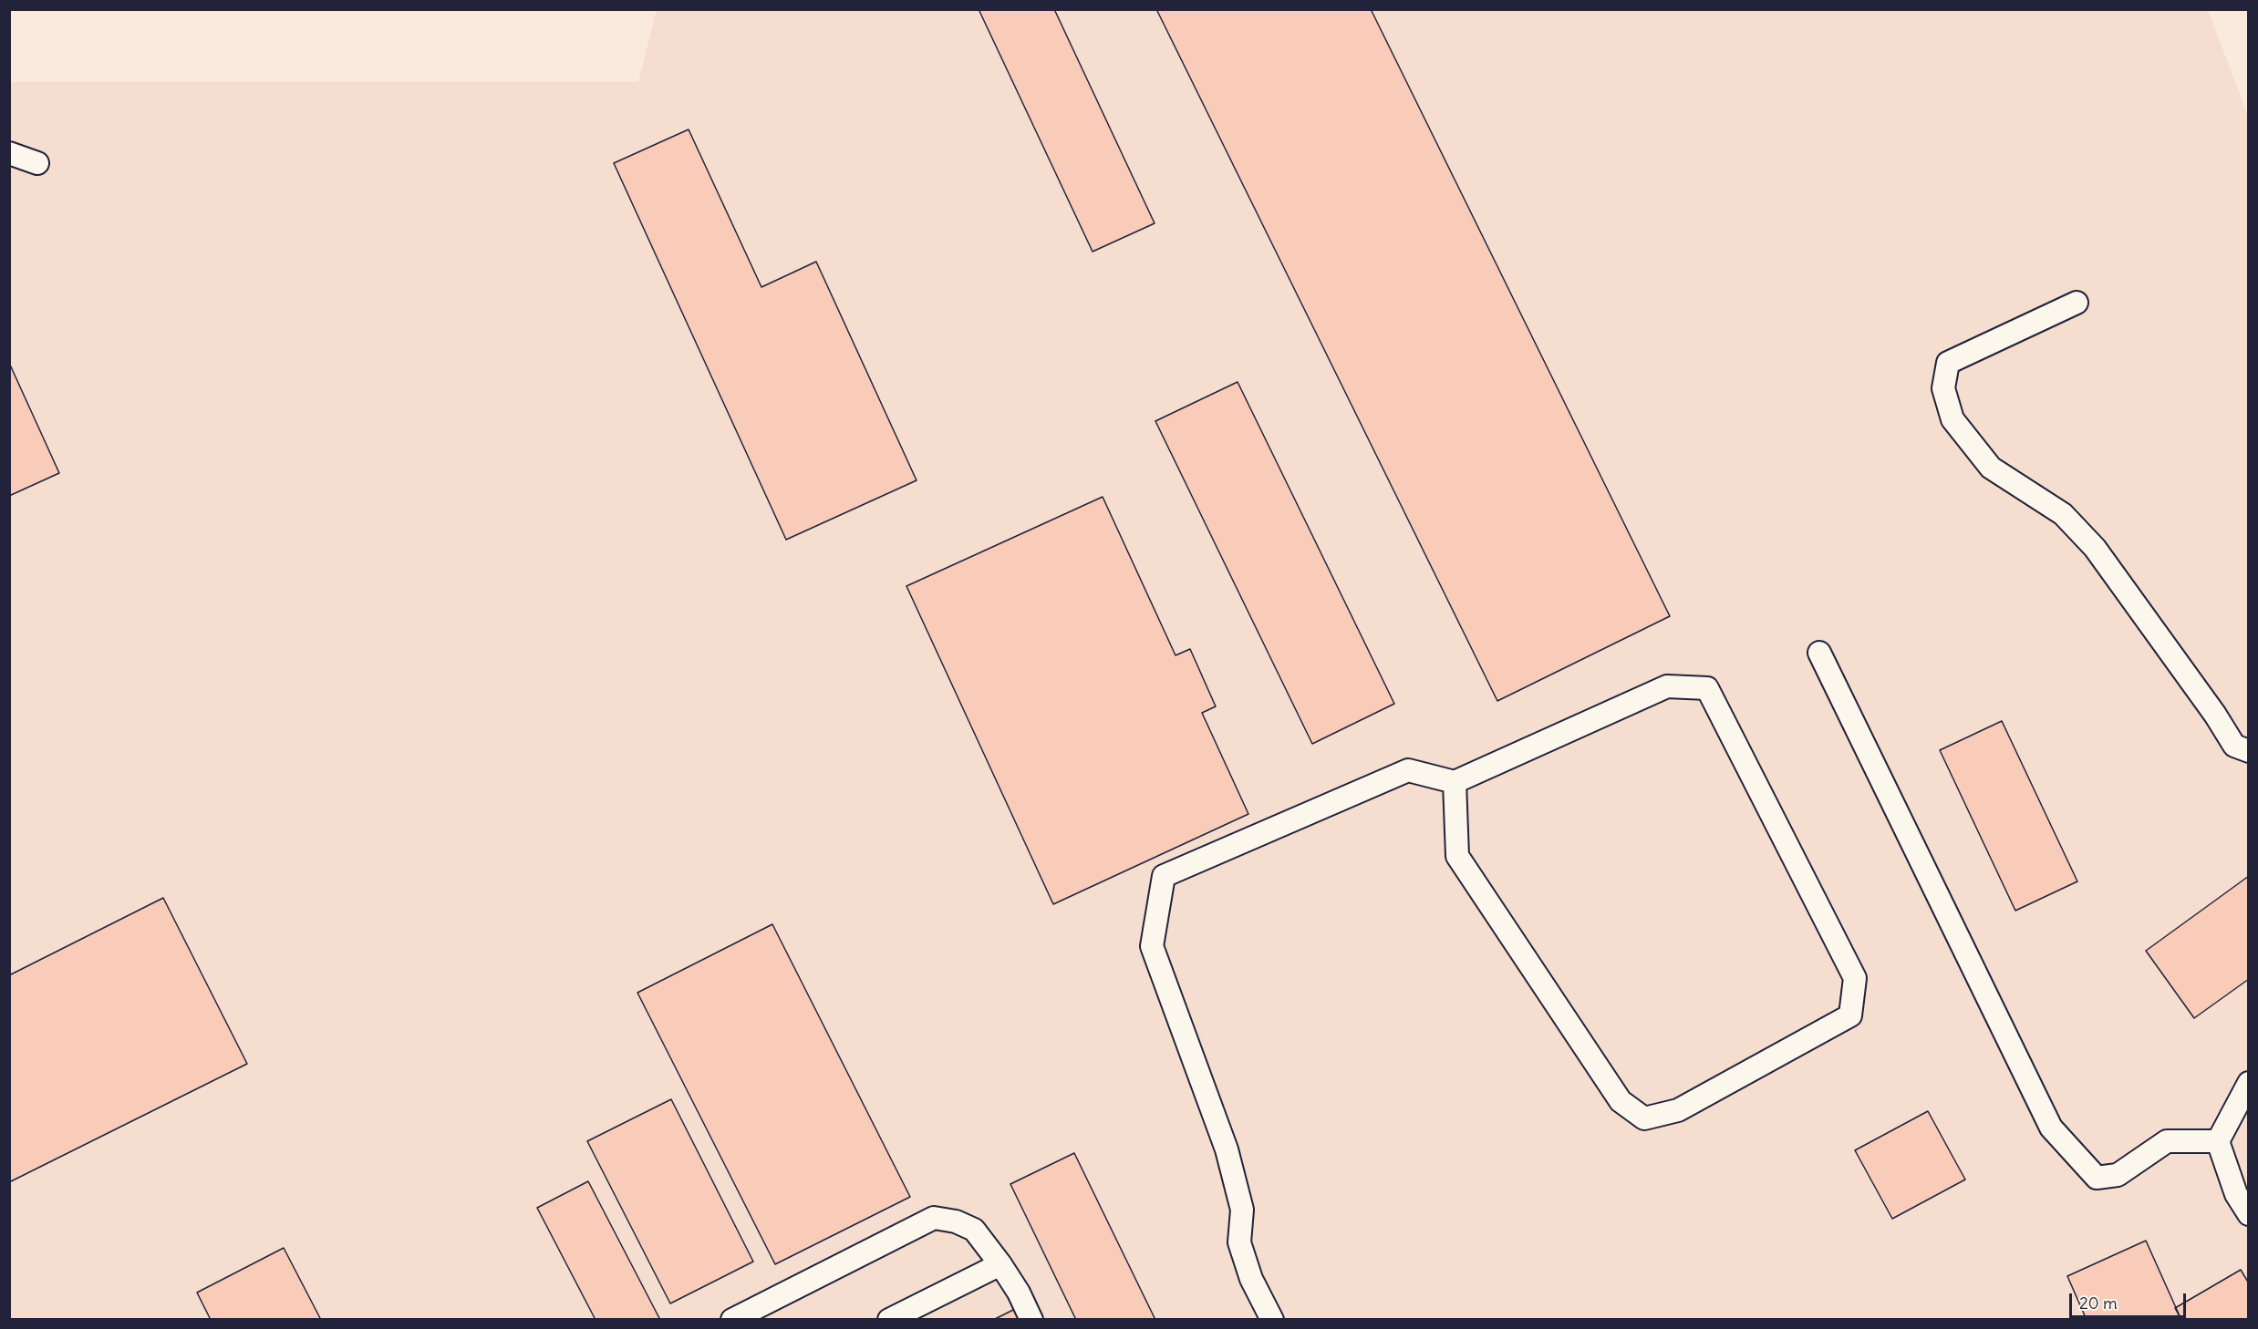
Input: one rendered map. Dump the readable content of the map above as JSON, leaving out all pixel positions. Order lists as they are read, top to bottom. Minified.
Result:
{"scale_bar":"20 m"}
